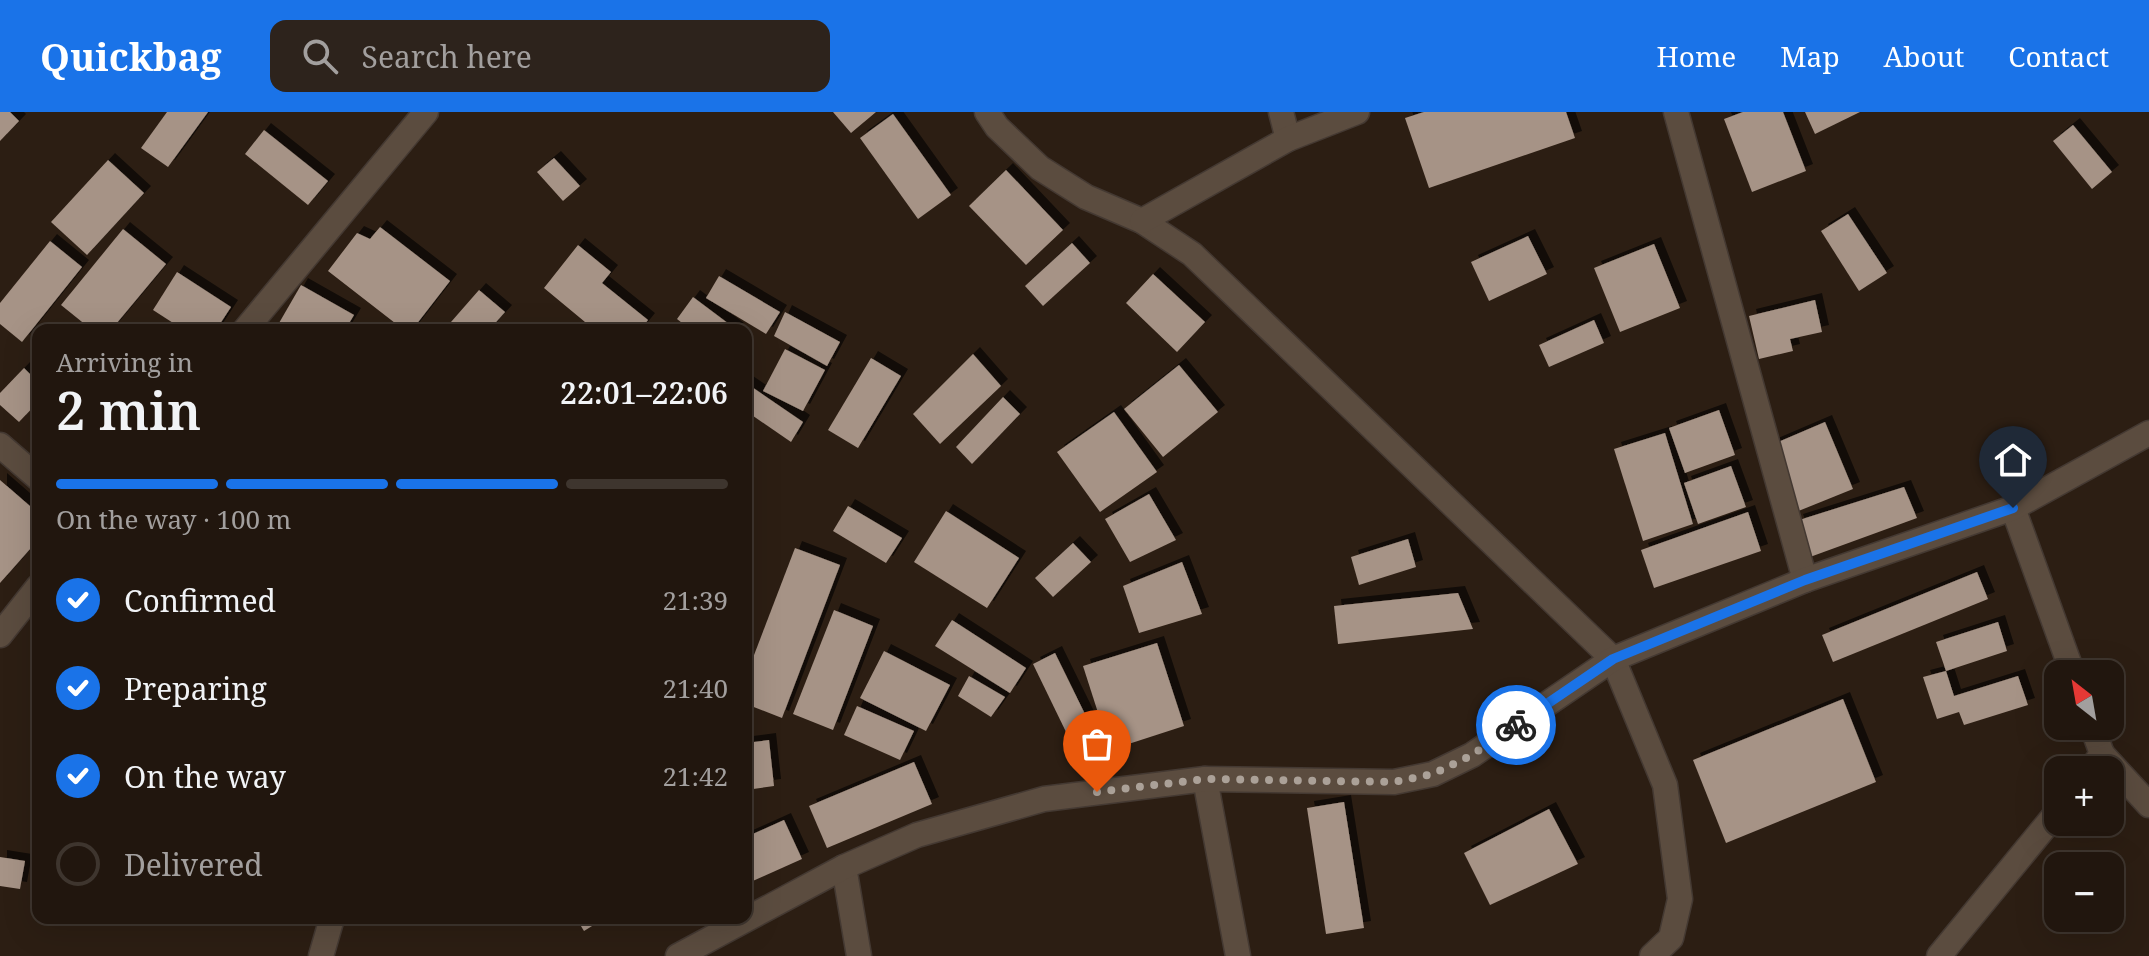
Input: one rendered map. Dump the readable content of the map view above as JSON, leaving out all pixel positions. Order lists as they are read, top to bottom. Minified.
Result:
{"north":"top left","page":{"header":"Quickbag","search":"Search here","nav":["Home","Map","About","Contact"],"heading":["2 min","Arriving in","22:01–22:06"],"bar":"On the way · 100 m","list":[["Confirmed","21:39"],["Preparing","21:40"],["On the way","21:42"],"Delivered"],"map_buttons":["+","−"]}}
